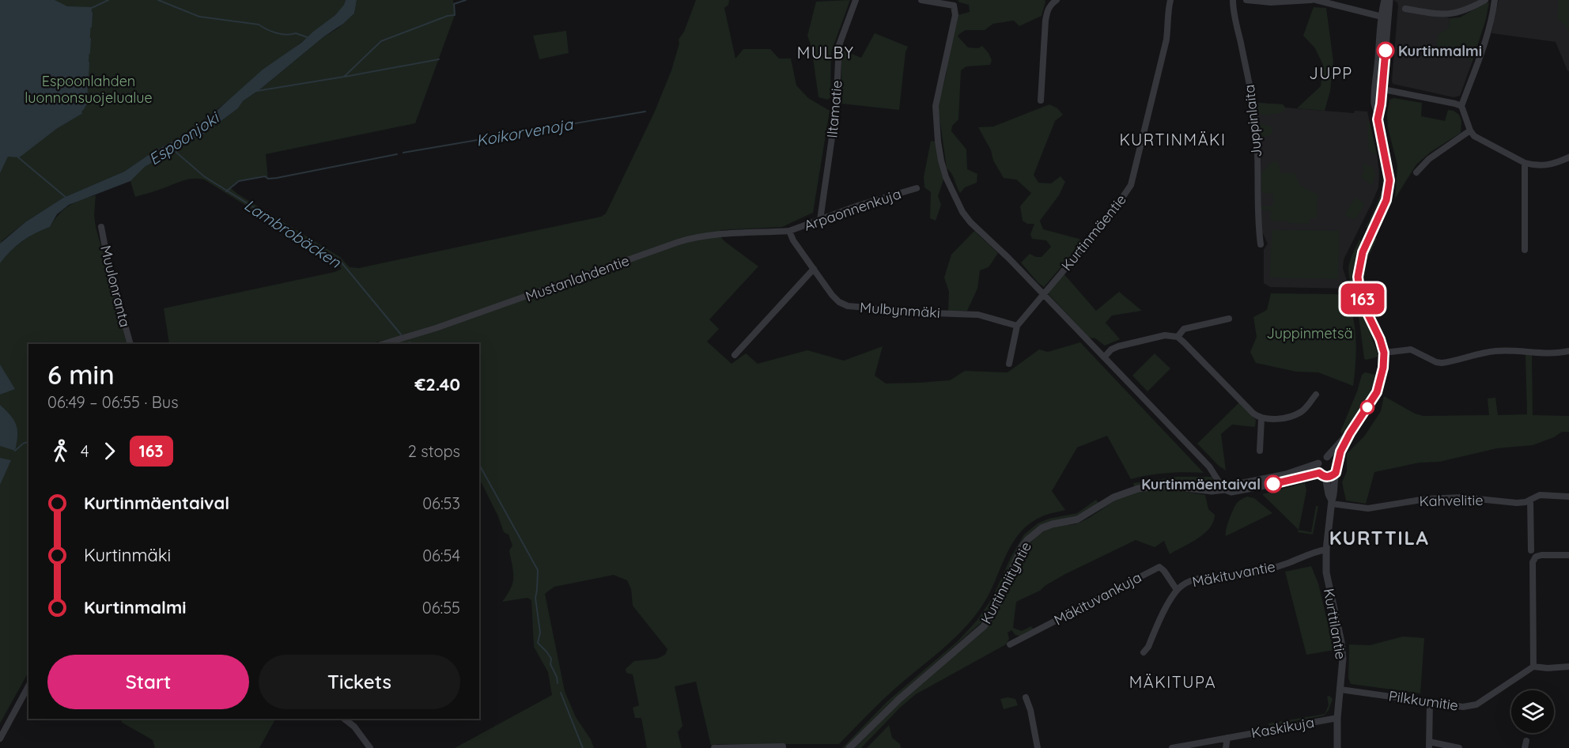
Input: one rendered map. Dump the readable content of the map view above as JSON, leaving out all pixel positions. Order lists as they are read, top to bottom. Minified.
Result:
{"streets":{"street":["Iltamatie","Juppinlaita","Arpaonnenkuja","Kurtinmäentie","Mustanlahdentie","Muulonranta","Mulbynmäki","Kahvelitie","Mäkituvantie","Kurtinniityntie","Mäkituvankuja","Kurttilantie","Pilkkumitie","Kaskikuja"]},"crossings":[["Iltamatie","Arpaonnenkuja"],["Arpaonnenkuja","Mustanlahdentie"],["Arpaonnenkuja","Mulbynmäki"],["Mustanlahdentie","Mulbynmäki"],["Kahvelitie","Kurttilantie"],["Mäkituvantie","Mäkituvankuja"],["Mäkituvantie","Kurttilantie"],["Kurtinniityntie","Kurttilantie"],["Kurttilantie","Pilkkumitie"],["Kurttilantie","Kaskikuja"]],"districts":["MULBY","JUPP","KURTINMÄKI","KURTTILA","MÄKITUPA"],"water":["Koikorvenoja","Espoonjoki","Lambrobäcken"],"parks":["Espoonlahden luonnonsuojelualue","Juppinmetsä"],"places":["Kurtinmalmi","Kurtinmäentaival"],"lines":["bus line 163"],"page":{"on_map":"163","heading":["6 min","06:49 – 06:55 · Bus","€2.40"],"legs":["4","163","2 stops"],"list":[{"name":"Kurtinmäentaival","value":"06:53"},{"name":"Kurtinmäki","value":"06:54"},{"name":"Kurtinmalmi","value":"06:55"}],"buttons":["Start","Tickets"]}}
